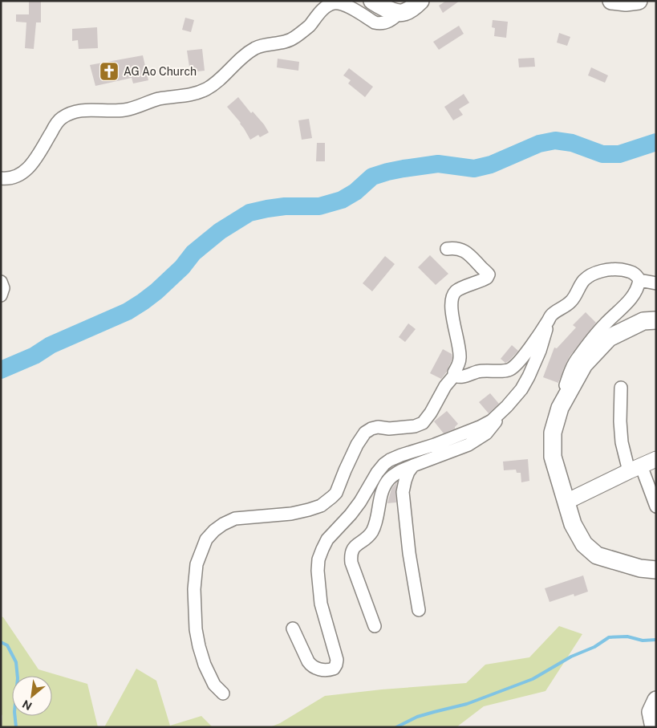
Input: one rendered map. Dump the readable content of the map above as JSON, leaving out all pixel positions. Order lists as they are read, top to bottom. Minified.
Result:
{"places":{"church":["AG Ao Church"]},"north":"bottom left"}
